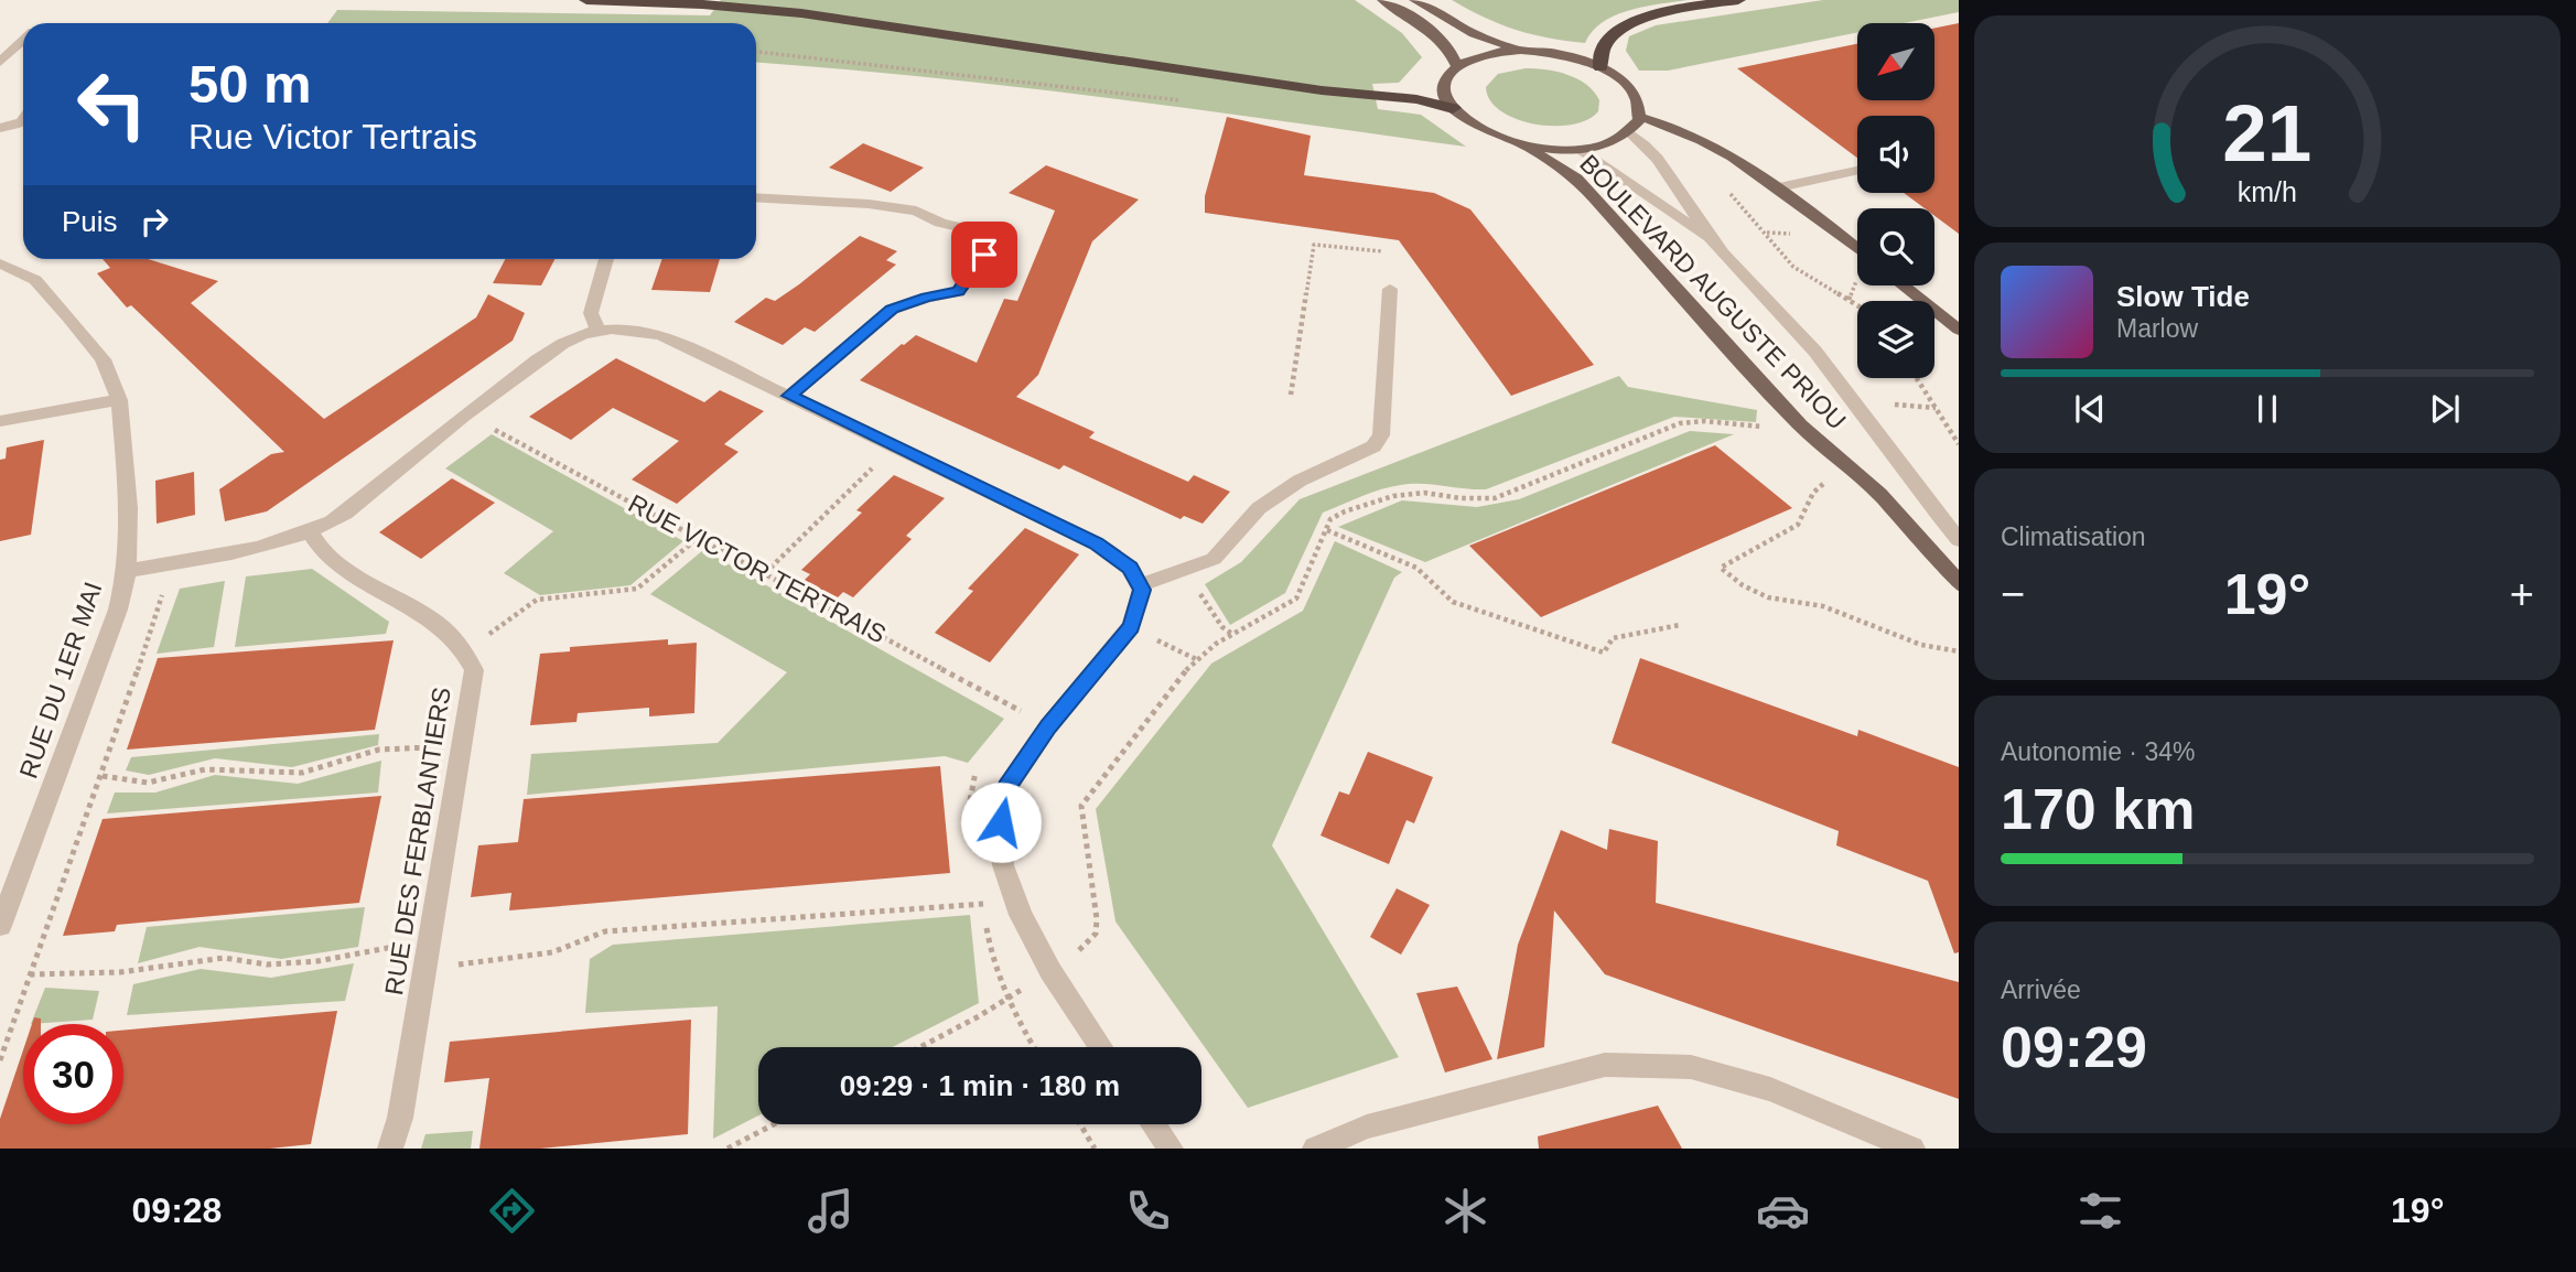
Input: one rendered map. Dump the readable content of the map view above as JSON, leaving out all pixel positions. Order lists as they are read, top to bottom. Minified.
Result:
{"streets":{"main road":["BOULEVARD AUGUSTE PRIOU"],"street":["RUE DU 1ER MAI","RUE DES FERBLANTIERS"],"path":["RUE VICTOR TERTRAIS"]},"north":"bottom left","page":{"turn":["50 m","Rue Victor Tertrais"],"then":"Puis","song":["Slow Tide","Marlow"],"tile":["Climatisation",["Autonomie · 34%","170 km"],["Arrivée","09:29"]],"heat":["−","19°","+"],"limit":"30","trip":"09:29 · 1 min · 180 m","tabs":["09:28","19°"],"gauge":["21","km/h"]}}
